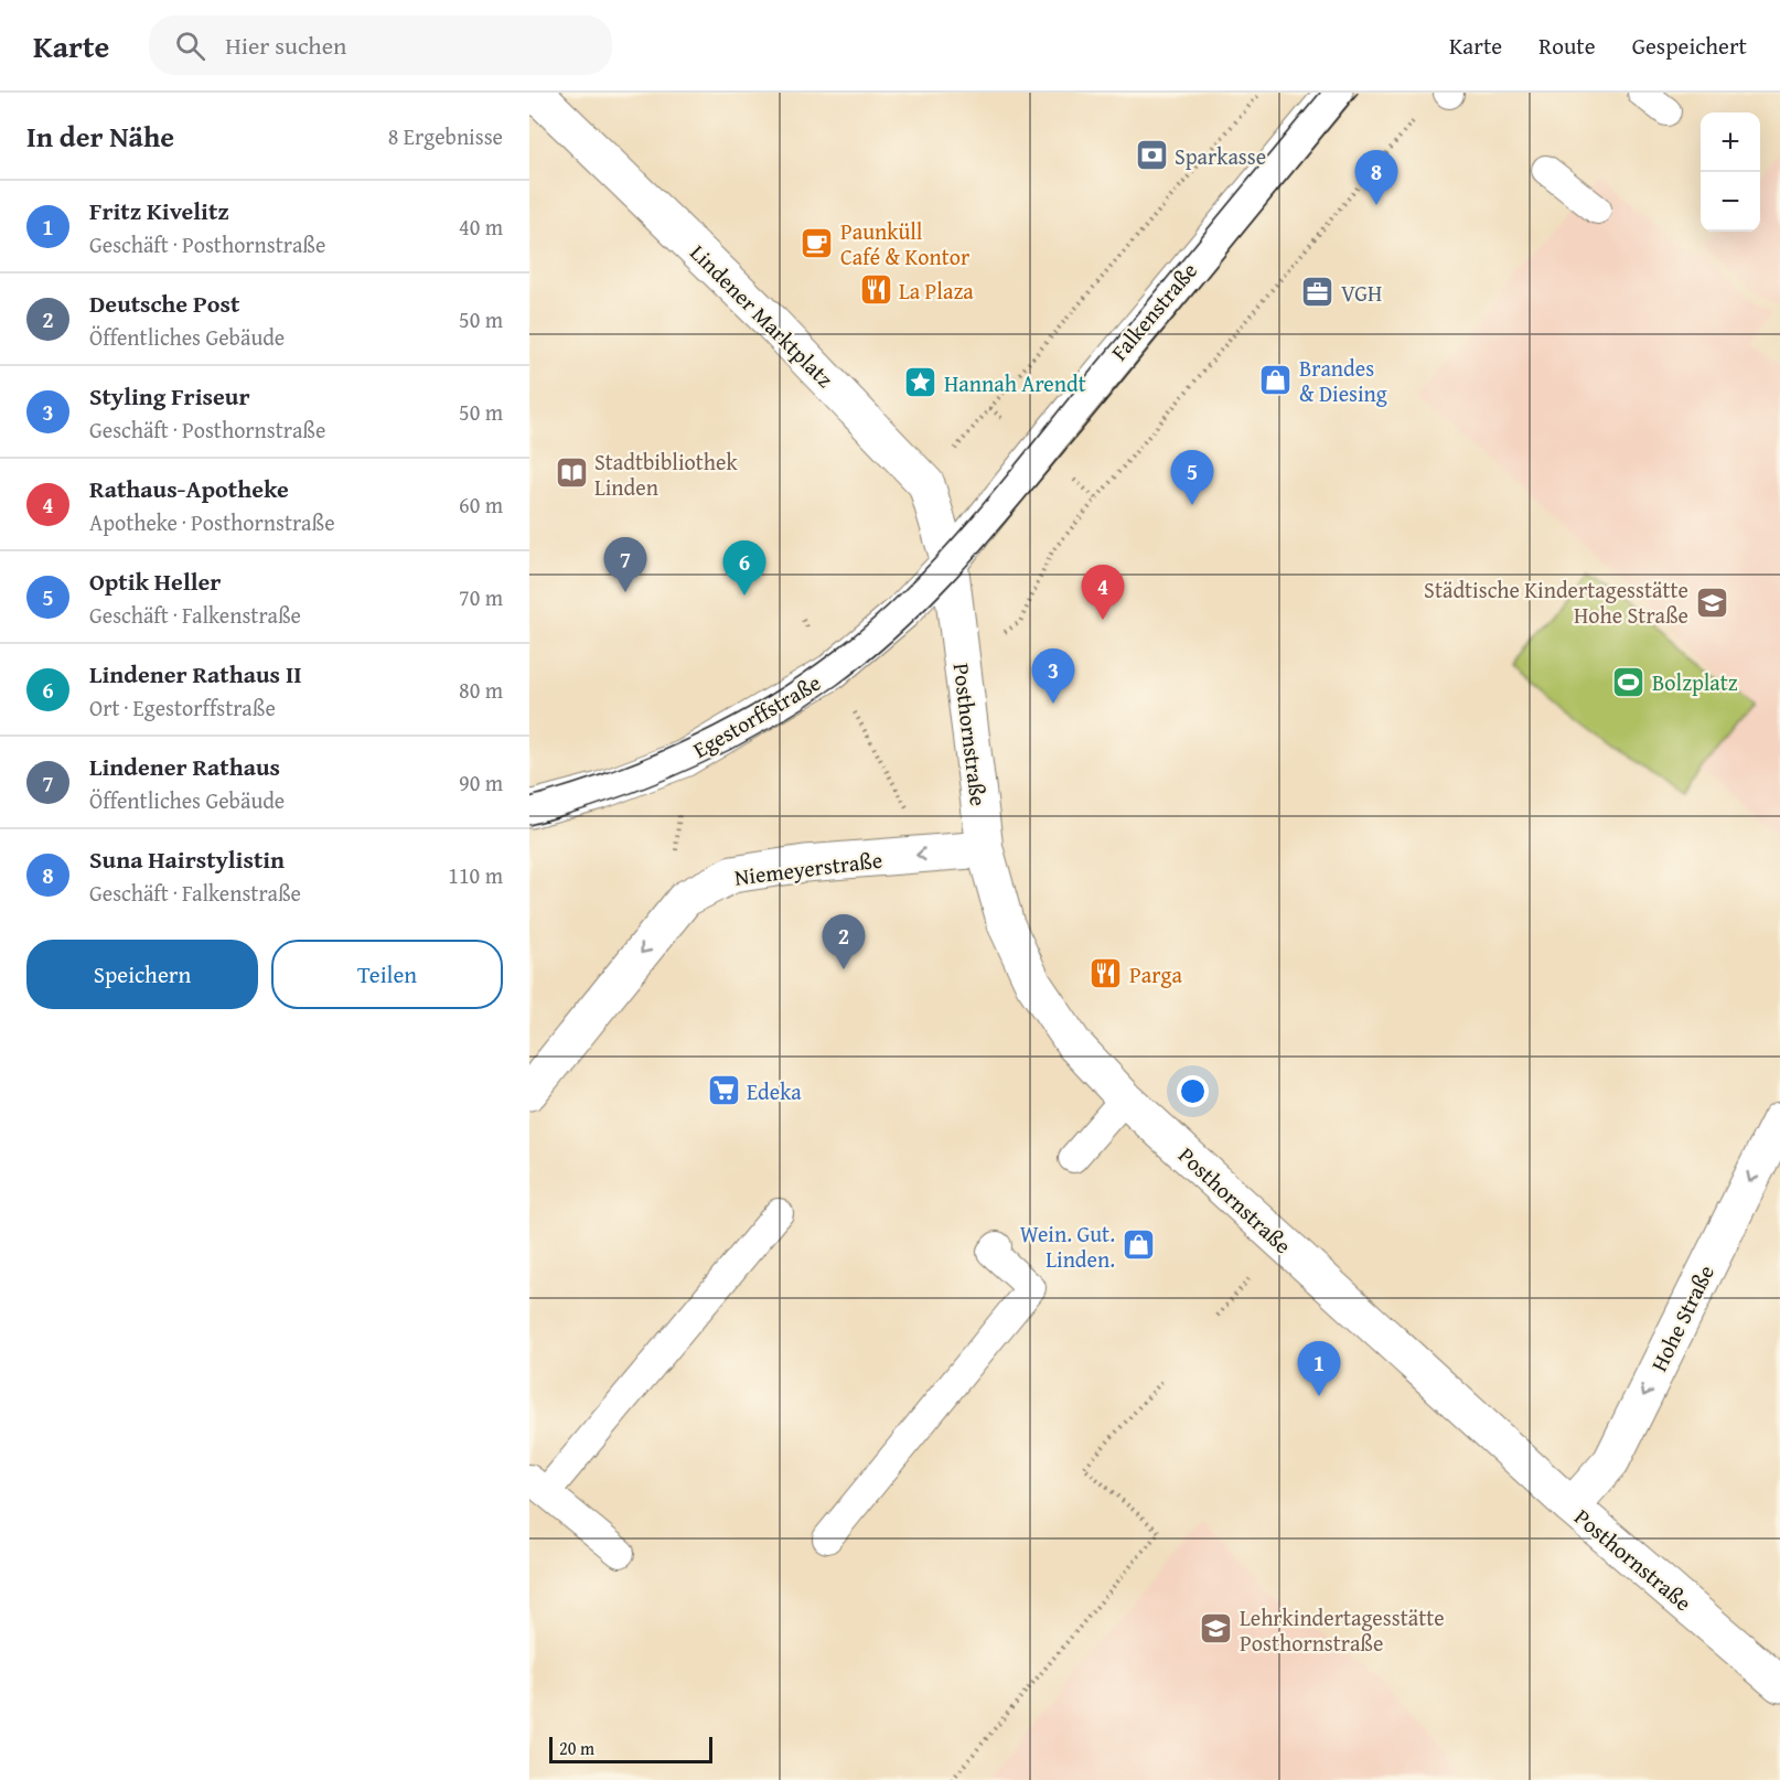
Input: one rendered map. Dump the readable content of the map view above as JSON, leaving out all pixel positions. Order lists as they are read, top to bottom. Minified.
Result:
{"streets":{"street":["Falkenstraße","Lindener Marktplatz","Egestorffstraße","Posthornstraße","Niemeyerstraße","Hohe Straße"]},"crossings":[["Falkenstraße","Lindener Marktplatz"],["Falkenstraße","Egestorffstraße"],["Falkenstraße","Posthornstraße"],["Lindener Marktplatz","Egestorffstraße"],["Lindener Marktplatz","Posthornstraße"],["Egestorffstraße","Posthornstraße"],["Posthornstraße","Niemeyerstraße"],["Posthornstraße","Hohe Straße"]],"one_way":["Niemeyerstraße","Hohe Straße"],"places":{"bank":["Sparkasse"],"cafe":["Paunküll Café & Kontor"],"restaurant":["La Plaza","Parga"],"office":["VGH"],"shop":["Brandes & Diesing","Wein. Gut. Linden."],"place":["Hannah Arendt"],"library":["Stadtbibliothek Linden"],"school or university":["Städtische Kindertagesstätte Hohe Straße","Lehrkindertagesstätte Posthornstraße"],"sports":["Bolzplatz"],"supermarket":["Edeka"]},"scale_bar":"20 m","page":{"header":"Karte","search":"Hier suchen","nav":["Karte","Route","Gespeichert"],"heading":["In der Nähe","8 Ergebnisse"],"map_buttons":["+","−"],"pins":["8","5","7","6","4","3","2","1"],"list":[{"mark":"1","name":"Fritz Kivelitz","note":"Geschäft · Posthornstraße","value":"40 m"},{"mark":"2","name":"Deutsche Post","note":"Öffentliches Gebäude","value":"50 m"},{"mark":"3","name":"Styling Friseur","note":"Geschäft · Posthornstraße","value":"50 m"},{"mark":"4","name":"Rathaus-Apotheke","note":"Apotheke · Posthornstraße","value":"60 m"},{"mark":"5","name":"Optik Heller","note":"Geschäft · Falkenstraße","value":"70 m"},{"mark":"6","name":"Lindener Rathaus II","note":"Ort · Egestorffstraße","value":"80 m"},{"mark":"7","name":"Lindener Rathaus","note":"Öffentliches Gebäude","value":"90 m"},{"mark":"8","name":"Suna Hairstylistin","note":"Geschäft · Falkenstraße","value":"110 m"}],"buttons":["Speichern","Teilen"],"scale":"20 m"}}
